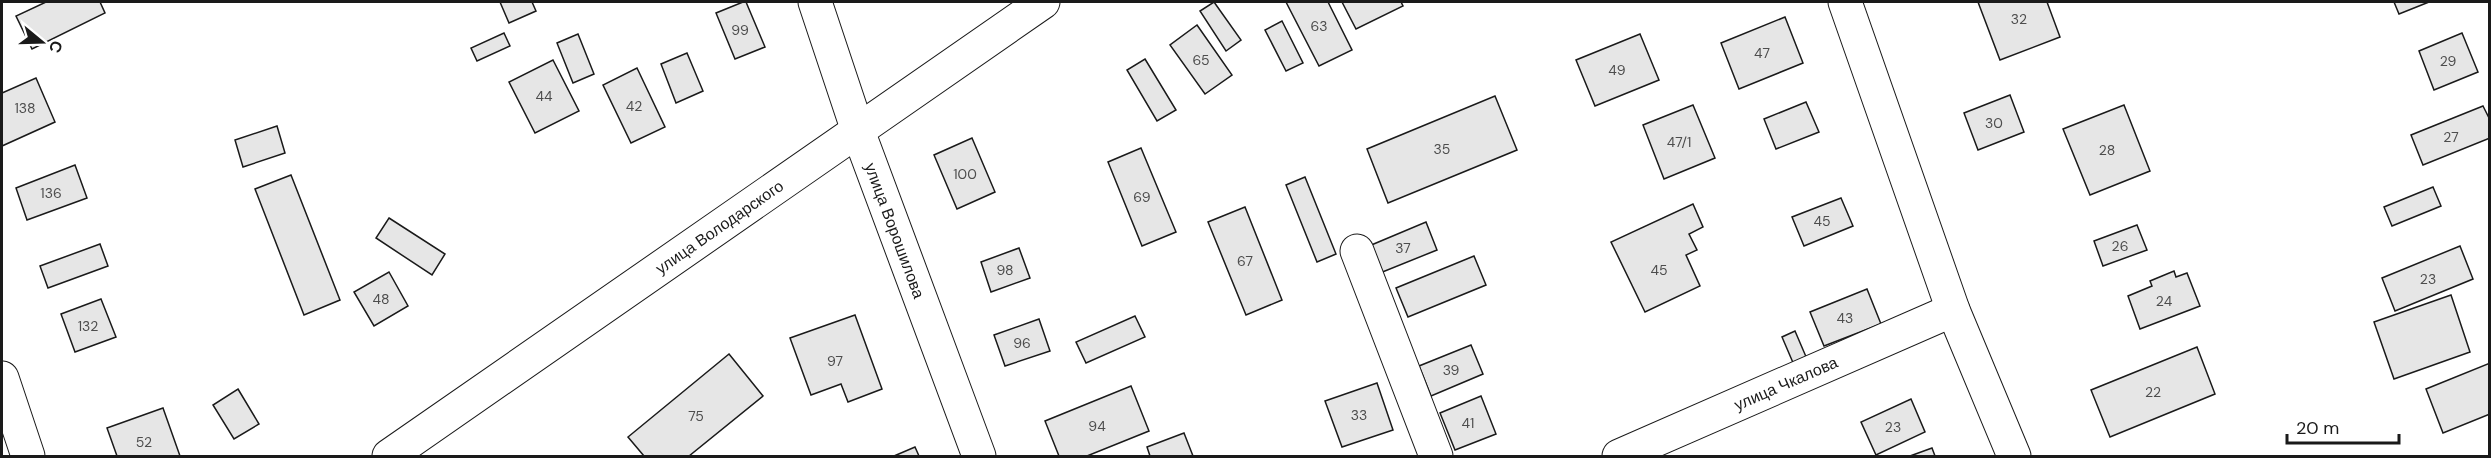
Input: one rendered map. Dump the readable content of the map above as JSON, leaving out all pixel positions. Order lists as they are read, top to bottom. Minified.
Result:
{"streets":{"street":["улица Володарского","улица Ворошилова","улица Чкалова"]},"crossings":[["улица Володарского","улица Ворошилова"]],"house_numbers":["32","63","99","47","65","29","49","44","42","138","30","27","47/1","35","28","100","136","69","45","26","37","67","98","45","23","48","24","43","132","96","97","39","22","33","75","41","94","23","52"],"scale_bar":"20 m","north":"right"}
